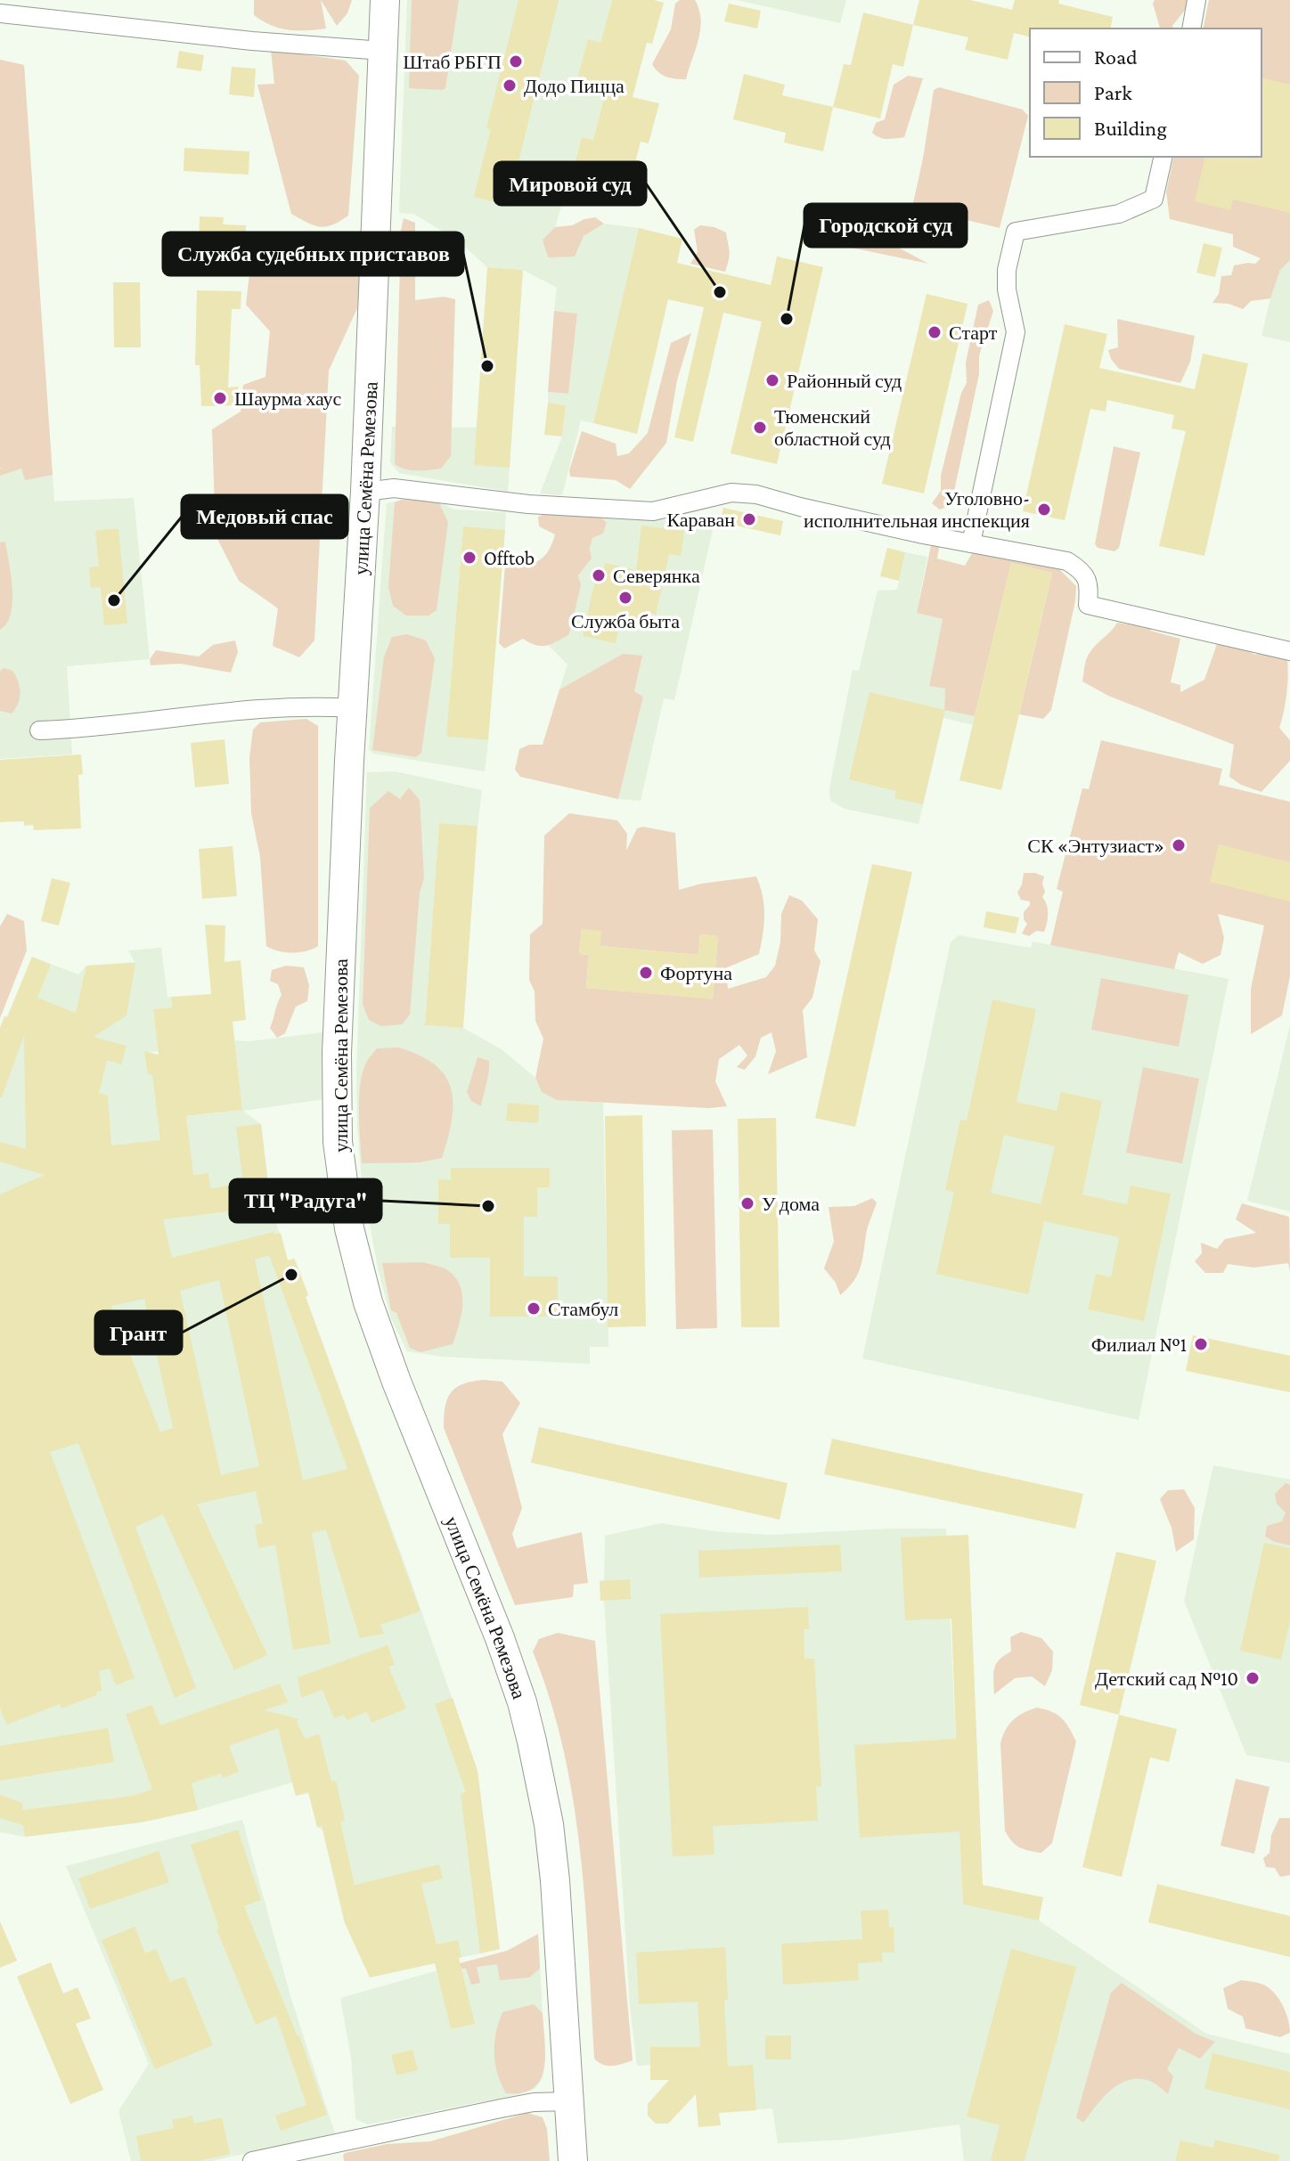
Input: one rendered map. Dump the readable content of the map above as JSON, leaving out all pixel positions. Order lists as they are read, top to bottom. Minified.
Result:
{"streets":{"main road":["улица Семёна Ремезова"]},"places":["Штаб РБГП","Додо Пицца","Мировой суд","Городской суд","Старт","Служба судебных приставов","Районный суд","Шаурма хаус","Тюменский областной суд","Уголовно- исполнительная инспекция","Караван","Offtob","Северянка","Служба быта","Медовый спас","СК «Энтузиаст»","Фортуна","У дома","ТЦ \"Радуга\"","Грант","Стамбул","Филиал №1","Детский сад №10"],"legend":["Road","Park","Building"]}
